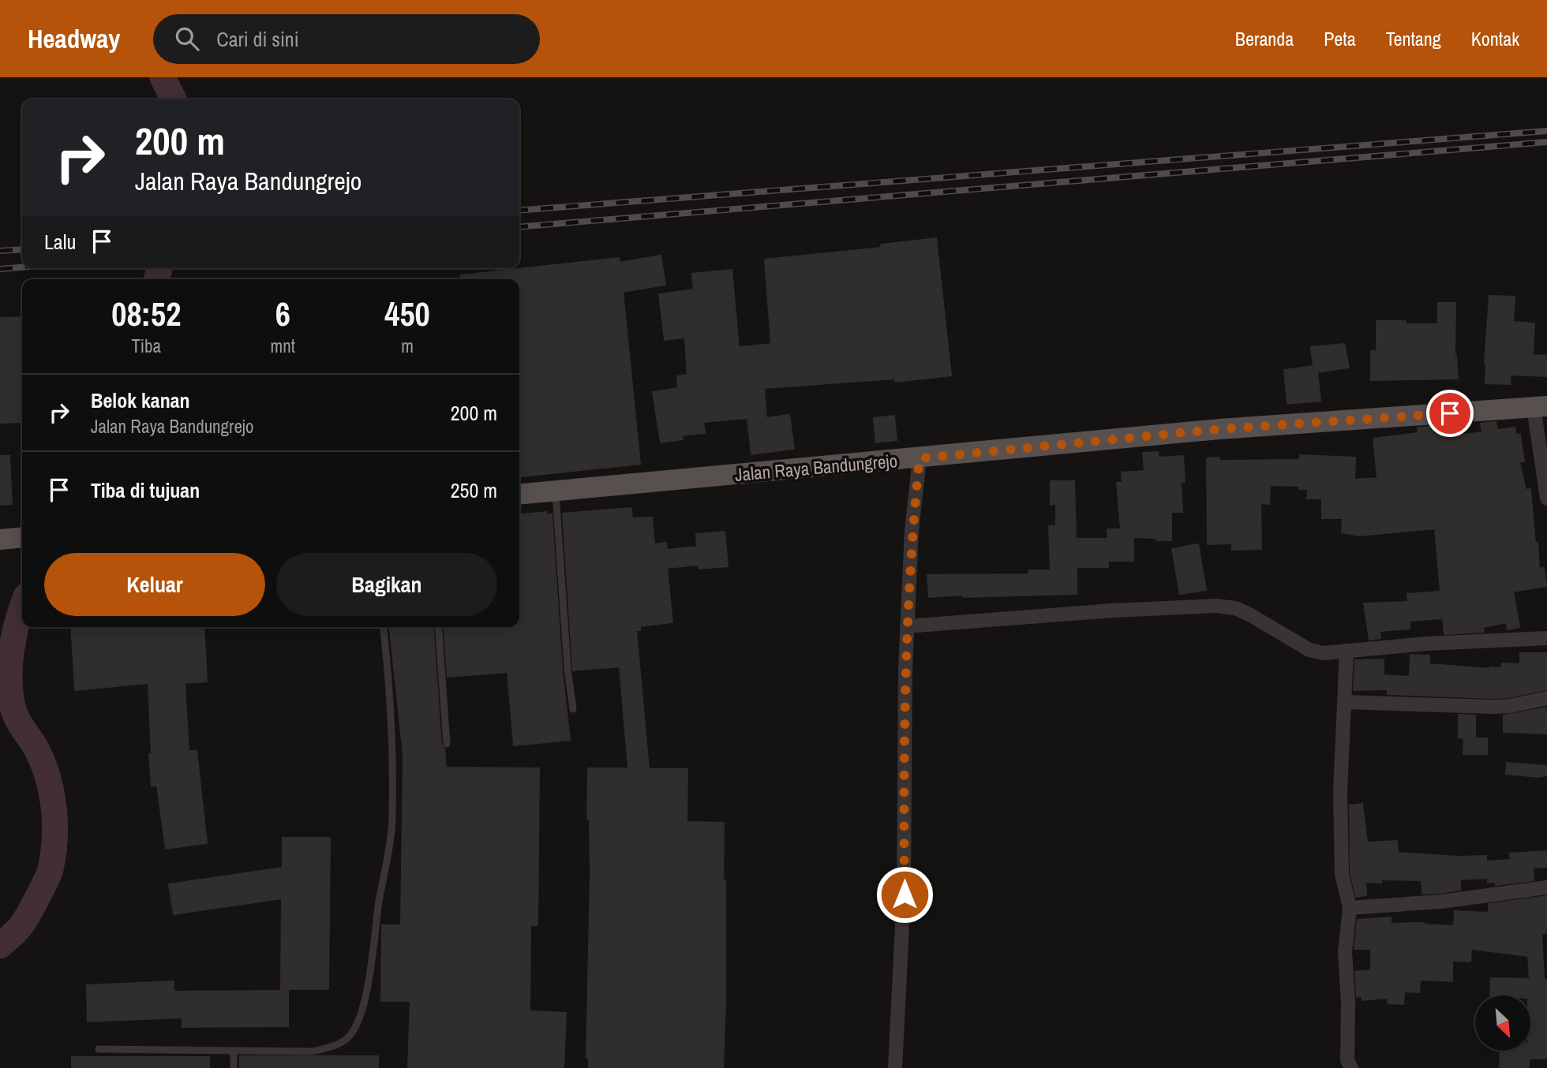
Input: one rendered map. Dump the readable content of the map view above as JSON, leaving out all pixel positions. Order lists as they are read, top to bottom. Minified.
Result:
{"streets":{"main road":["Jalan Raya Bandungrejo"]},"north":"bottom right","page":{"header":"Headway","search":"Cari di sini","nav":["Beranda","Peta","Tentang","Kontak"],"turn":["200 m","Jalan Raya Bandungrejo"],"then":"Lalu","eta":["08:52","Tiba","6","mnt","450","m"],"list":[{"name":"Belok kanan","note":"Jalan Raya Bandungrejo","value":"200 m"},{"name":"Tiba di tujuan","value":"250 m"}],"buttons":["Keluar","Bagikan"]}}
